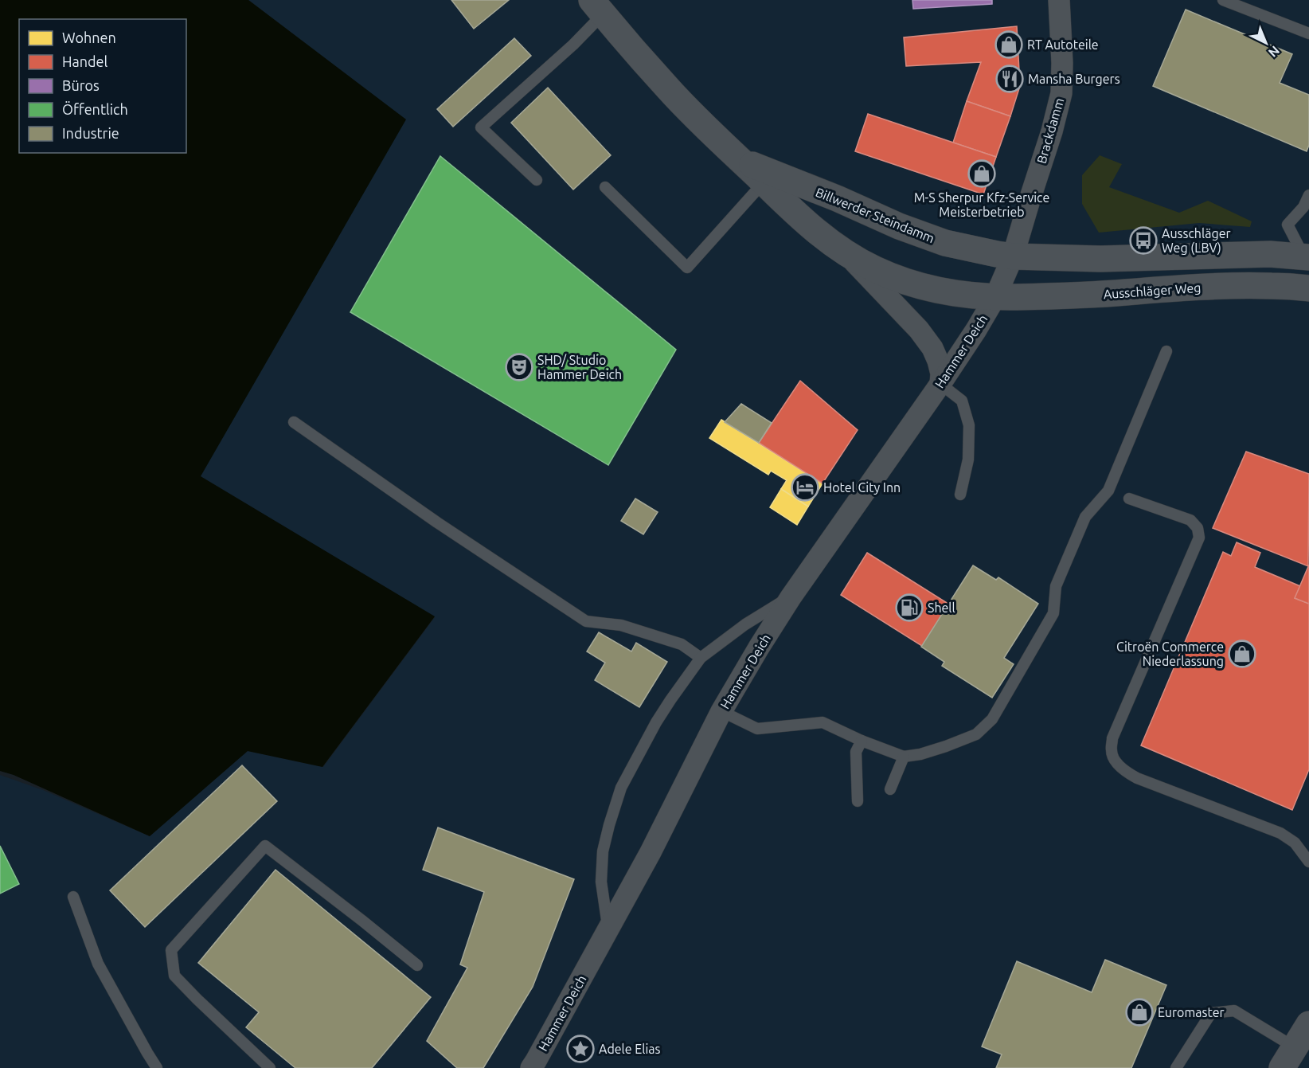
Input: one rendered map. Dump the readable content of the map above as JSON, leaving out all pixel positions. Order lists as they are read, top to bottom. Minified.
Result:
{"streets":{"main road":["Billwerder Steindamm","Ausschläger Weg"],"street":["Brackdamm","Hammer Deich"]},"crossings":[["Brackdamm","Billwerder Steindamm"],["Brackdamm","Ausschläger Weg"],["Brackdamm","Hammer Deich"],["Billwerder Steindamm","Ausschläger Weg"],["Billwerder Steindamm","Hammer Deich"],["Ausschläger Weg","Hammer Deich"]],"places":{"shop":["RT Autoteile","M-S Sherpur Kfz-Service Meisterbetrieb","Citroën Commerce Niederlassung","Euromaster"],"restaurant":["Mansha Burgers"],"bus stop":["Ausschläger Weg (LBV)"],"theatre":["SHD/ Studio Hammer Deich"],"hotel":["Hotel City Inn"],"fuel station":["Shell"],"place":["Adele Elias"]},"legend":["Wohnen","Handel","Büros","Öffentlich","Industrie"],"north":"bottom right"}
